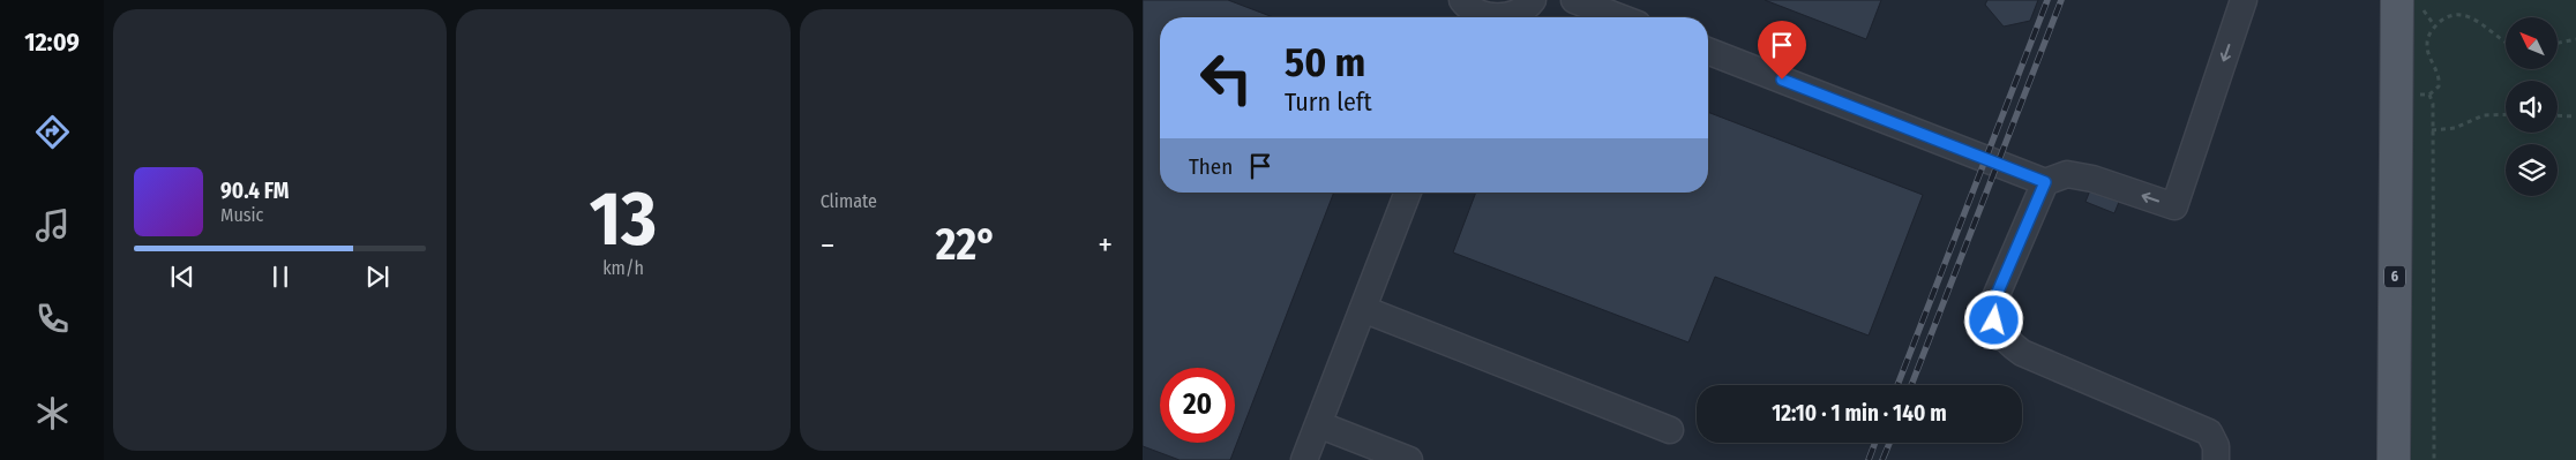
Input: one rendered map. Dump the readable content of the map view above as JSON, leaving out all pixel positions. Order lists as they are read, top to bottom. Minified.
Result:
{"streets":{"main road":["6"]},"north":"top left","page":{"tabs":"12:09","tile":[["13","km/h"],"Climate"],"turn":["50 m","Turn left"],"then":"Then","song":["90.4 FM","Music"],"heat":["−","22°","+"],"limit":"20","trip":"12:10 · 1 min · 140 m"}}
